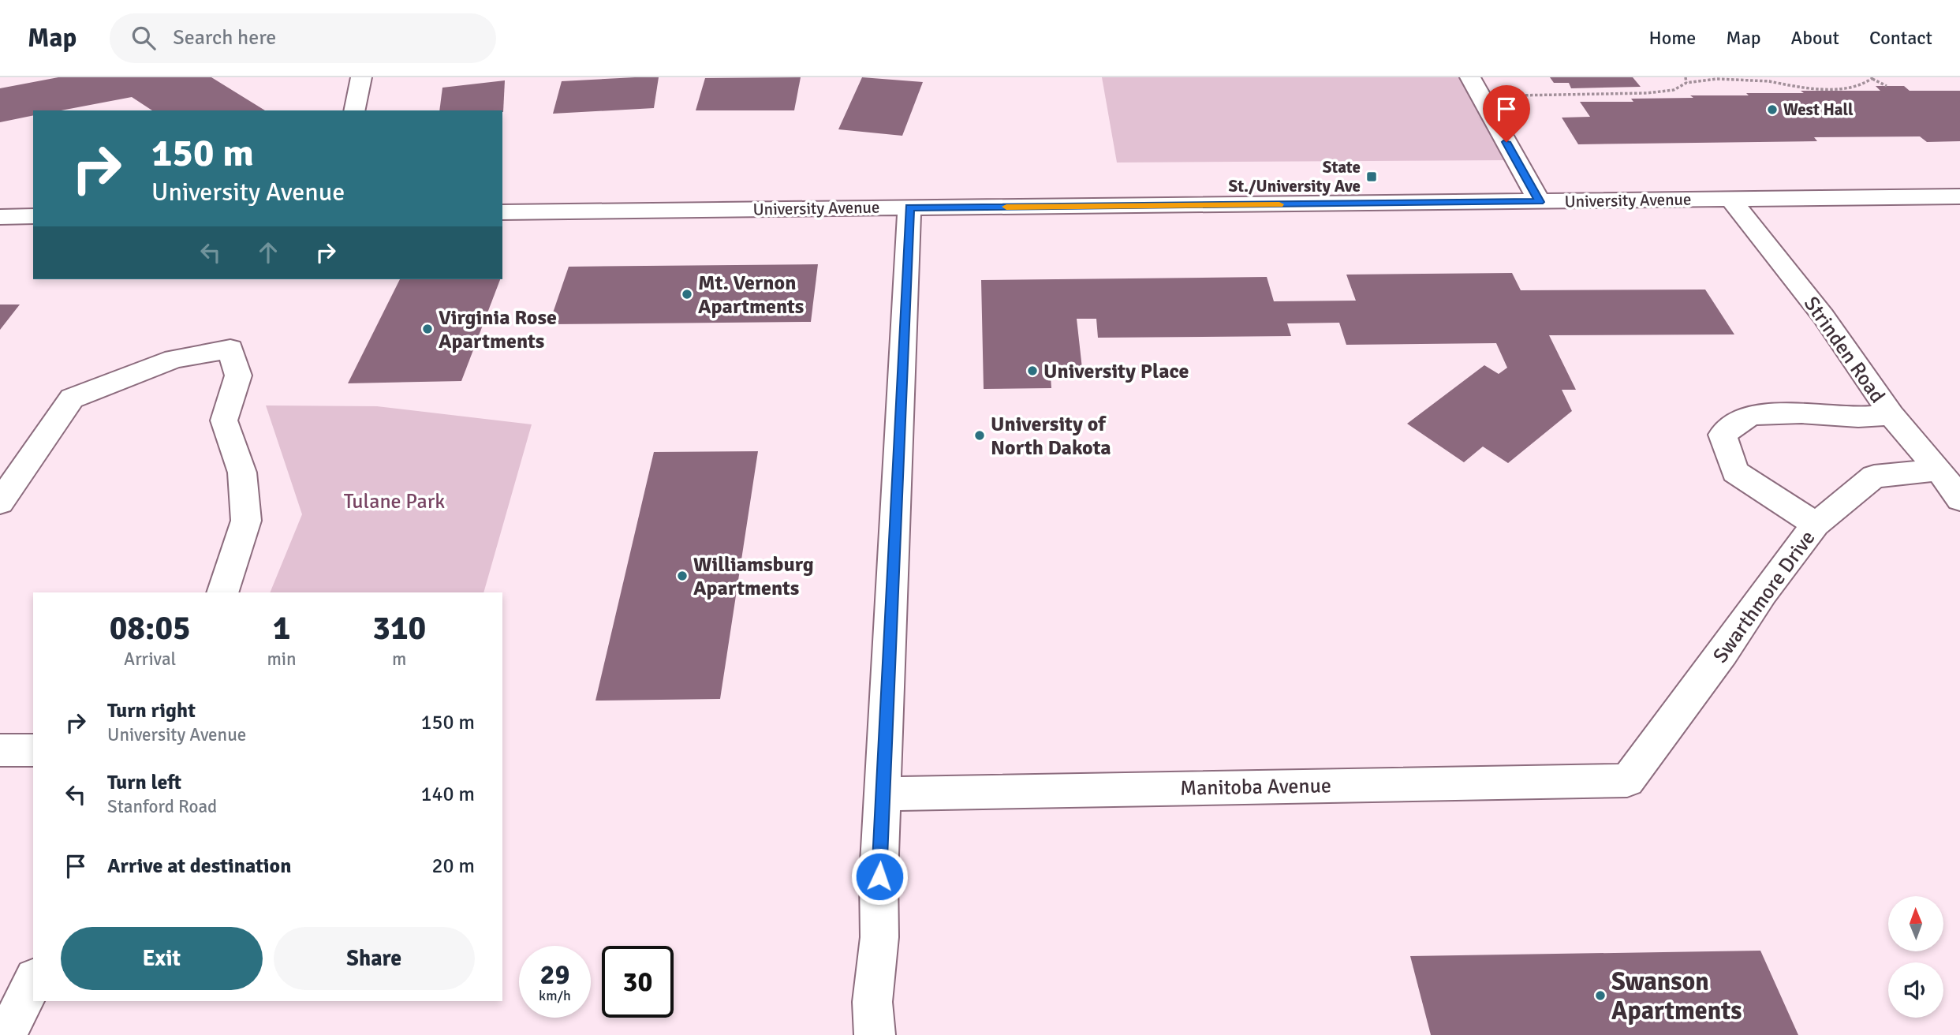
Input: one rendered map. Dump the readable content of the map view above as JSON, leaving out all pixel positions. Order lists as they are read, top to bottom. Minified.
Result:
{"streets":{"street":["University Avenue","Strinden Road","Swarthmore Drive","Manitoba Avenue"]},"crossings":[["University Avenue","Strinden Road"],["Strinden Road","Swarthmore Drive"],["Swarthmore Drive","Manitoba Avenue"]],"parks":["Tulane Park"],"places":{"other":["West Hall","Mt. Vernon Apartments","Virginia Rose Apartments","University Place","University of North Dakota","Williamsburg Apartments","Swanson Apartments"],"transit":["State St./University Ave"]},"north":"top","page":{"header":"Map","search":"Search here","nav":["Home","Map","About","Contact"],"turn":["150 m","University Avenue"],"eta":["08:05","Arrival","1","min","310","m"],"list":[{"name":"Turn right","note":"University Avenue","value":"150 m"},{"name":"Turn left","note":"Stanford Road","value":"140 m"},{"name":"Arrive at destination","value":"20 m"}],"buttons":["Exit","Share"],"speed":"29 km/h","limit":"30"}}
